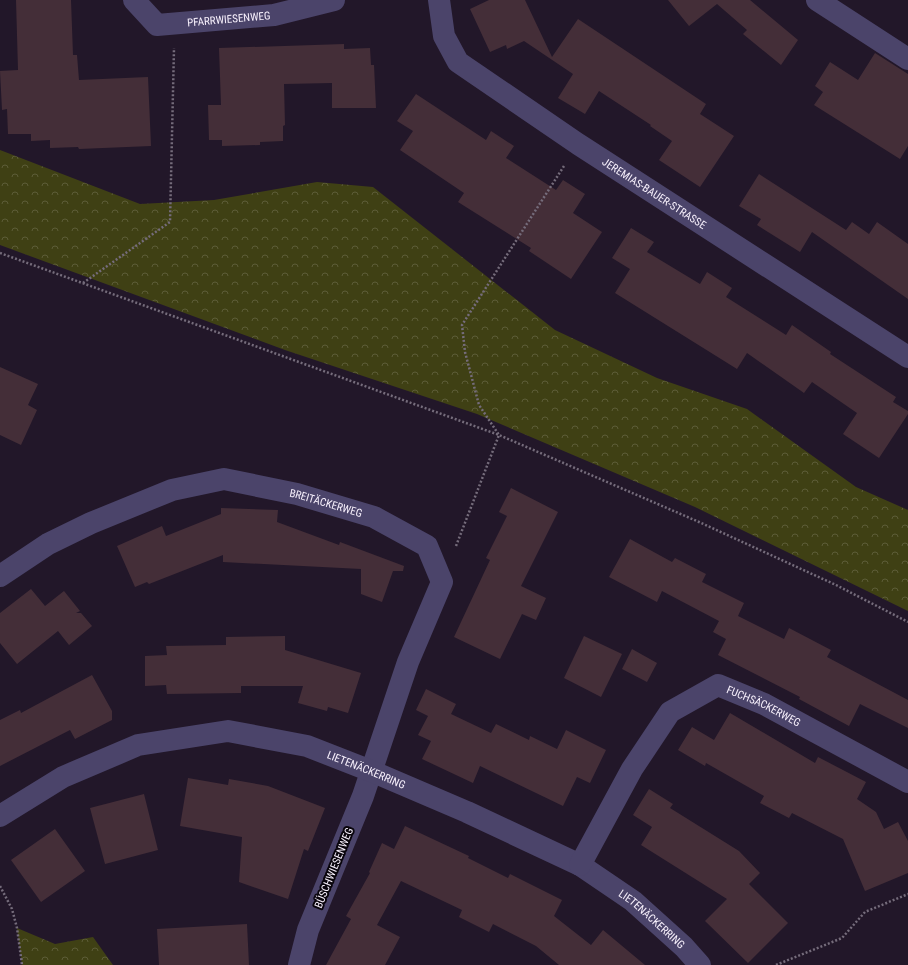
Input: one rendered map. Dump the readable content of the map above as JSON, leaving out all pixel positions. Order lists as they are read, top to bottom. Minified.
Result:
{"streets":{"street":["PFARRWIESENWEG","JEREMIAS-BAUER-STRASSE","BREITÄCKERWEG","FUCHSÄCKERWEG","LIETENÄCKERRING","BÜSCHWIESENWEG"]},"crossings":[["FUCHSÄCKERWEG","LIETENÄCKERRING"],["LIETENÄCKERRING","BÜSCHWIESENWEG"]]}
